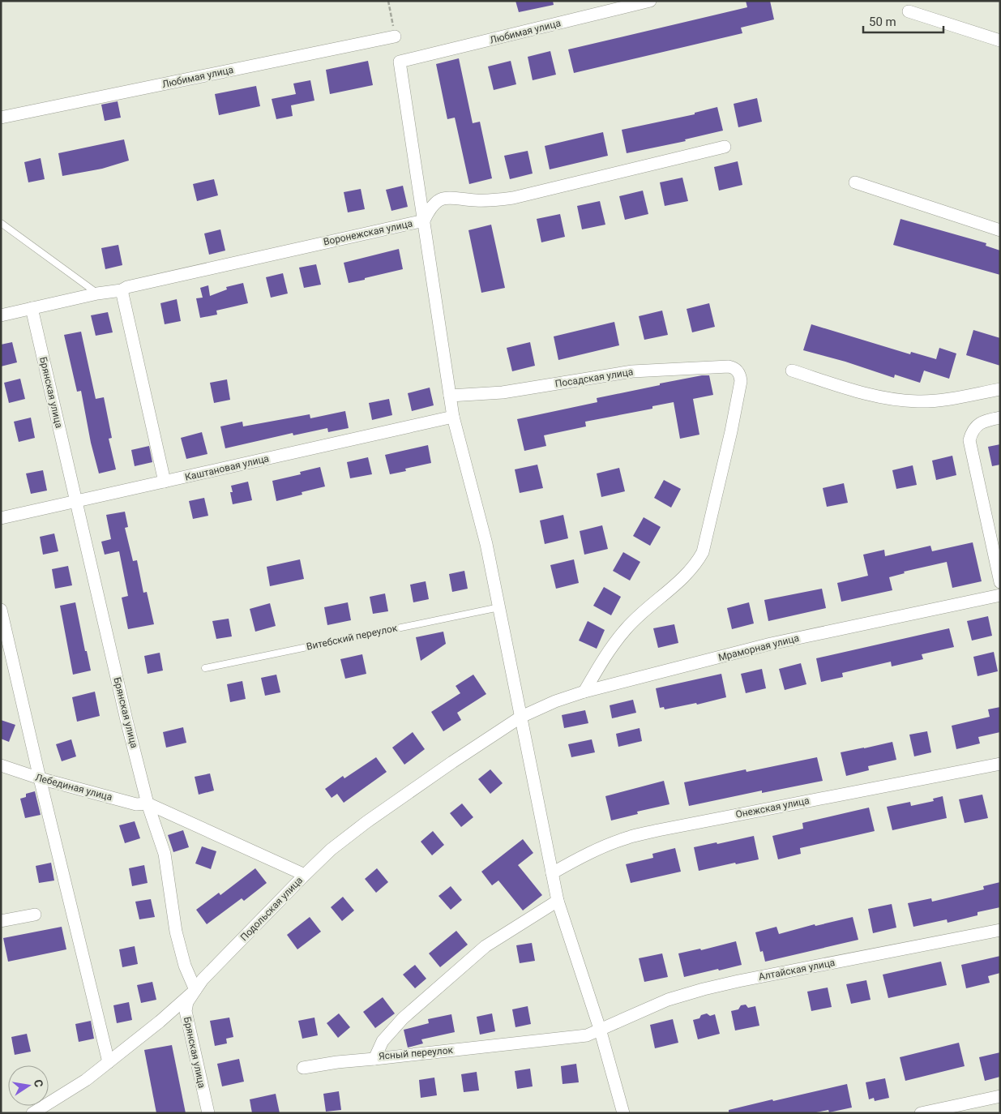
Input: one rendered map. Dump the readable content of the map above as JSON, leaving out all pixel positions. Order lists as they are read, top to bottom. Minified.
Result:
{"streets":{"street":["Любимая улица","Воронежская улица","Посадская улица","Брянская улица","Каштановая улица","Мраморная улица","Лебединая улица","Онежская улица","Подольская улица","Алтайская улица","Ясный переулок"],"lane":["Витебский переулок"]},"crossings":[["Любимая улица","Воронежская улица"],["Воронежская улица","Брянская улица"],["Посадская улица","Мраморная улица"],["Брянская улица","Каштановая улица"],["Брянская улица","Лебединая улица"],["Брянская улица","Подольская улица"],["Мраморная улица","Подольская улица"],["Алтайская улица","Ясный переулок"]],"scale_bar":"50 m","north":"right"}
